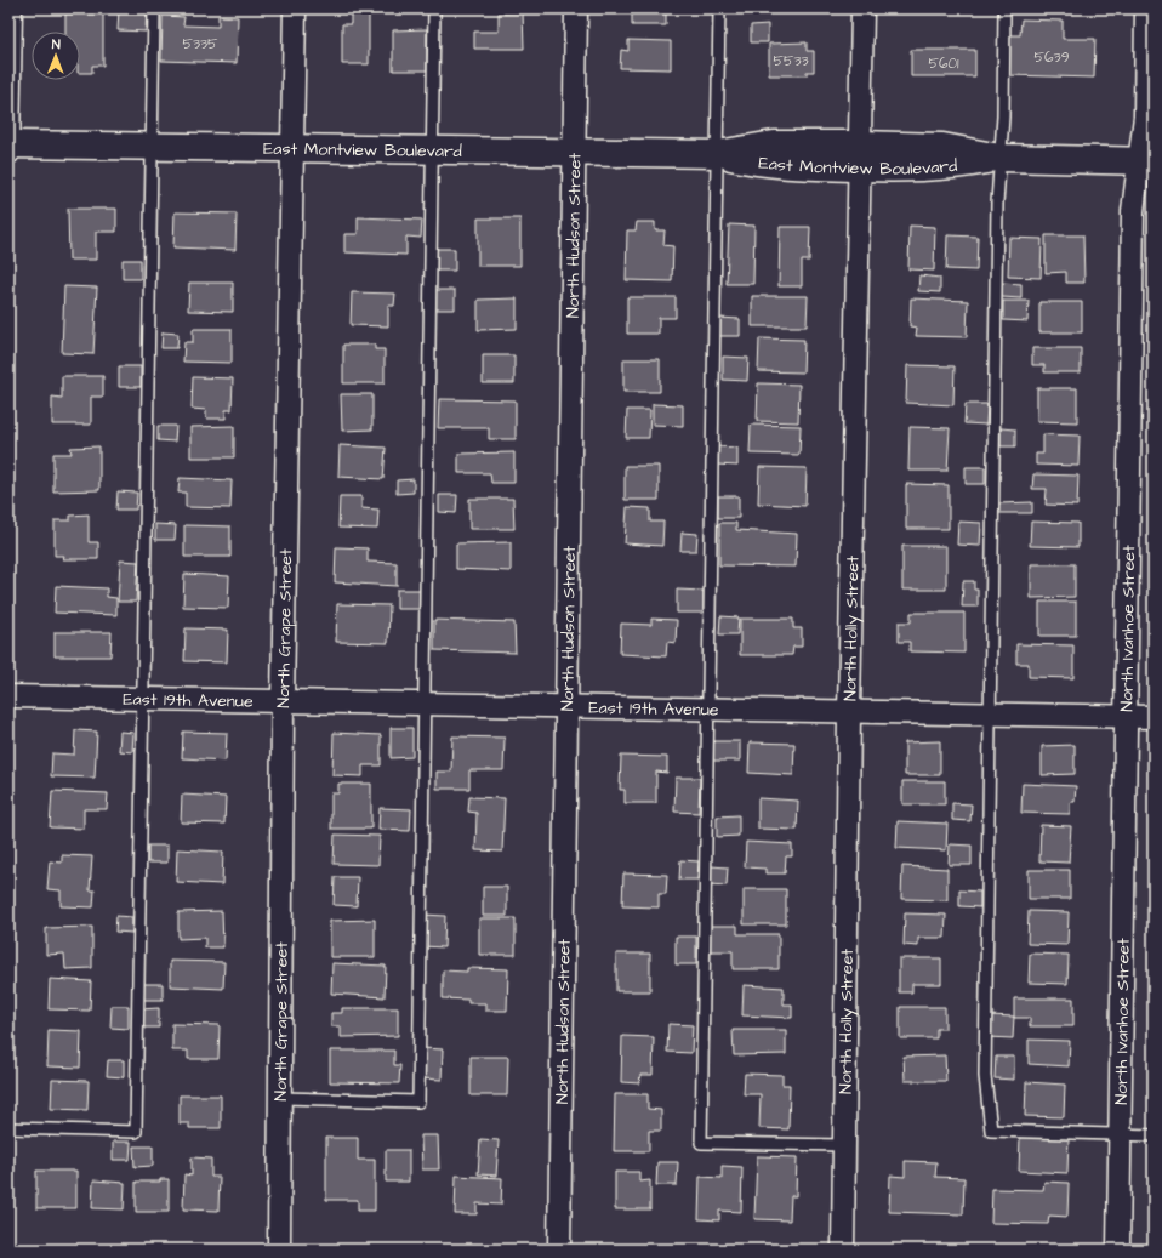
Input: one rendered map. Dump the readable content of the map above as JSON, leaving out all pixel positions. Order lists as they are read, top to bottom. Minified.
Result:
{"streets":{"street":["East Montview Boulevard","North Hudson Street","North Grape Street","North Holly Street","North Ivanhoe Street","East 19th Avenue"]},"crossings":[["East Montview Boulevard","North Hudson Street"],["East Montview Boulevard","North Grape Street"],["East Montview Boulevard","North Holly Street"],["East Montview Boulevard","North Ivanhoe Street"],["North Hudson Street","East 19th Avenue"],["North Grape Street","East 19th Avenue"],["North Holly Street","East 19th Avenue"],["North Ivanhoe Street","East 19th Avenue"]],"house_numbers":["5335","5639","5533","5601"],"north":"top"}
